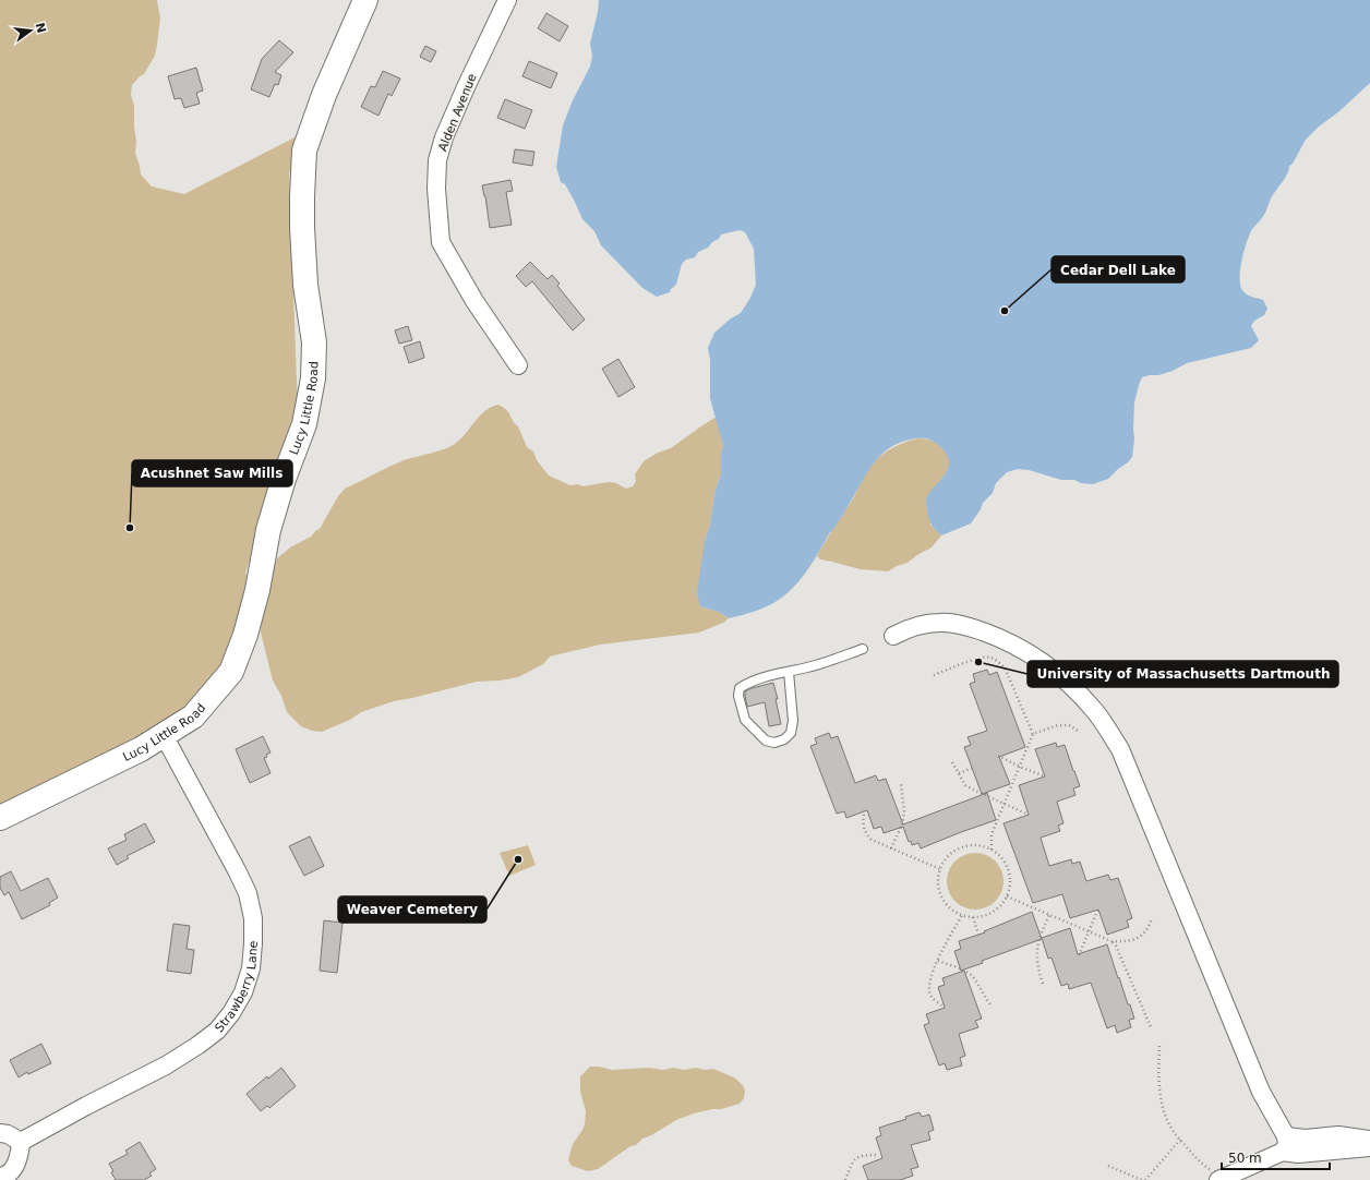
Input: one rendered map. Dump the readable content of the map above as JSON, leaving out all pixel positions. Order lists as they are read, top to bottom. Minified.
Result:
{"streets":{"street":["Alden Avenue","Lucy Little Road","Strawberry Lane"]},"crossings":[["Lucy Little Road","Strawberry Lane"]],"places":["Cedar Dell Lake","Acushnet Saw Mills","University of Massachusetts Dartmouth","Weaver Cemetery"],"scale_bar":"50 m","north":"right"}
